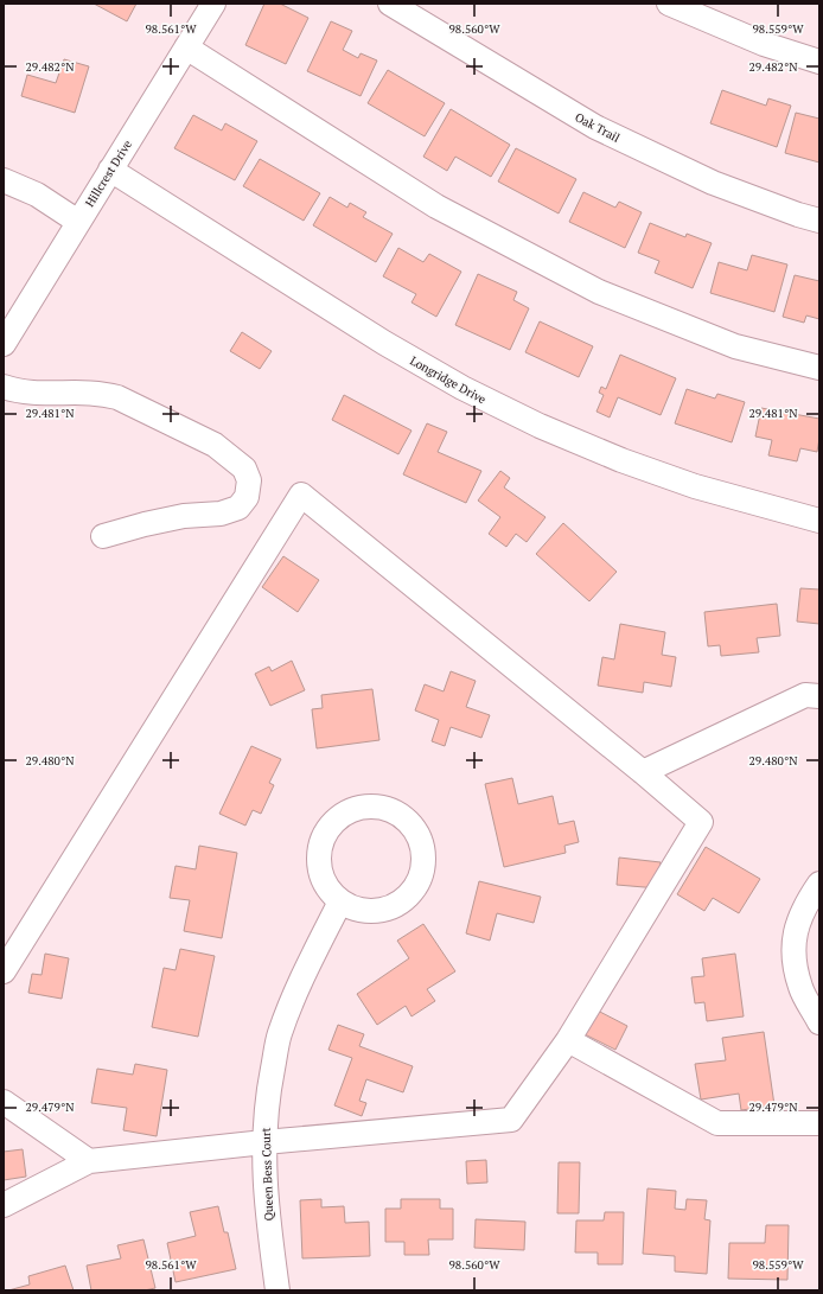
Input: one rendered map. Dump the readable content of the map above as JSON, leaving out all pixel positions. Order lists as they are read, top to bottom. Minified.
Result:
{"streets":{"street":["Oak Trail","Hillcrest Drive","Longridge Drive","Queen Bess Court"]},"crossings":[["Hillcrest Drive","Longridge Drive"]],"coordinates":["98.561°W","98.560°W","98.559°W","29.482°N","29.481°N","29.480°N","29.479°N"]}
